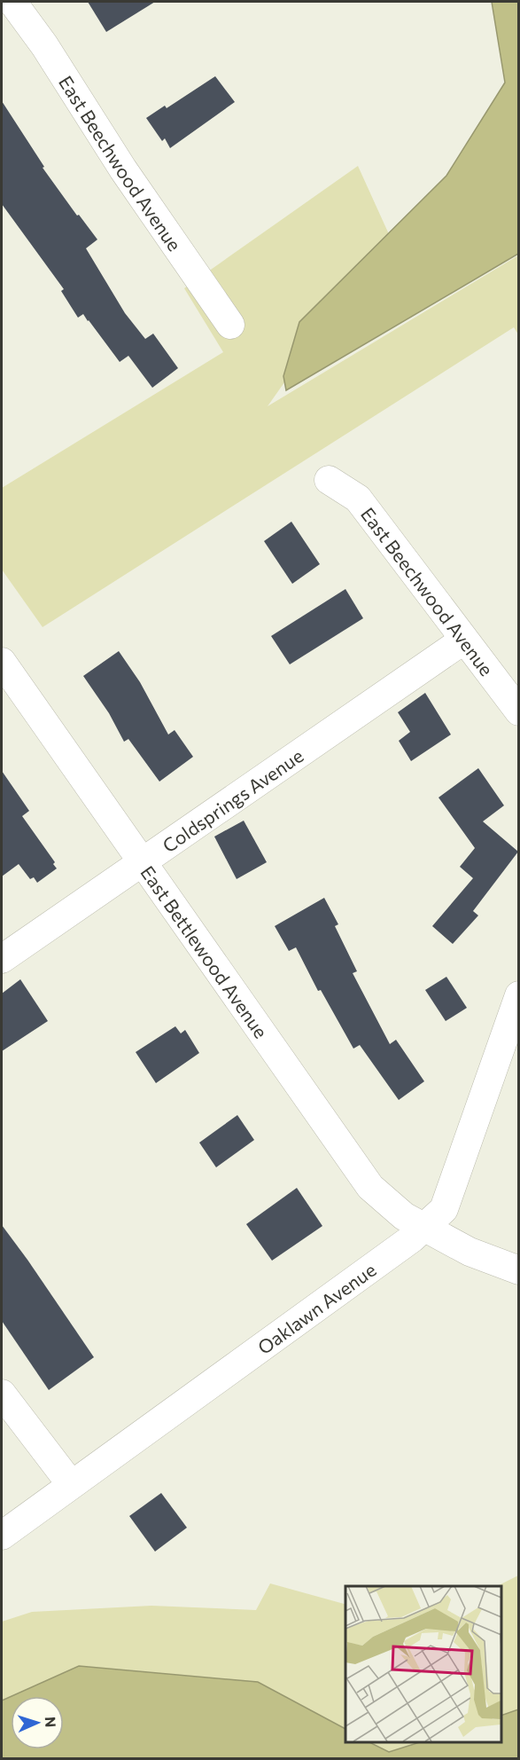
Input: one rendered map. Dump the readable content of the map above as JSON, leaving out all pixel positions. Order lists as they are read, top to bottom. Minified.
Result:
{"streets":{"street":["East Beechwood Avenue","Coldsprings Avenue","East Bettlewood Avenue","Oaklawn Avenue"]},"crossings":[["East Beechwood Avenue","Coldsprings Avenue"],["Coldsprings Avenue","East Bettlewood Avenue"],["East Bettlewood Avenue","Oaklawn Avenue"]],"north":"right"}
